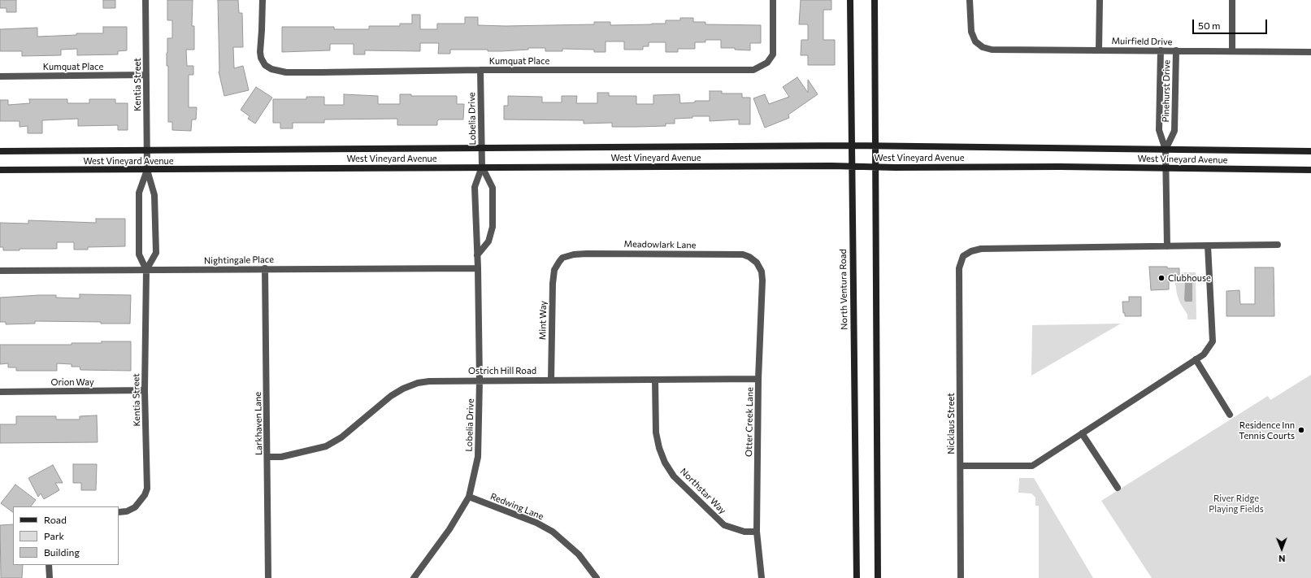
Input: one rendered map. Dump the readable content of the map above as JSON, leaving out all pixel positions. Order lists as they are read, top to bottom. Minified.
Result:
{"streets":{"main road":["West Vineyard Avenue","North Ventura Road"],"street":["Muirfield Drive","Kumquat Place","Kentia Street","Pinehurst Drive","Lobelia Drive","Meadowlark Lane","Nightingale Place","Mint Way","Ostrich Hill Road","Orion Way","Otter Creek Lane","Larkhaven Lane","Nicklaus Street","Northstar Way","Redwing Lane"]},"crossings":[["Muirfield Drive","Pinehurst Drive"],["Kumquat Place","Kentia Street"],["Kumquat Place","Lobelia Drive"],["Kentia Street","West Vineyard Avenue"],["Kentia Street","Nightingale Place"],["Kentia Street","Orion Way"],["Pinehurst Drive","West Vineyard Avenue"],["Pinehurst Drive","Nicklaus Street"],["Lobelia Drive","West Vineyard Avenue"],["Lobelia Drive","Nightingale Place"],["Lobelia Drive","Ostrich Hill Road"],["Lobelia Drive","Redwing Lane"],["West Vineyard Avenue","North Ventura Road"],["Meadowlark Lane","Mint Way"],["Meadowlark Lane","Otter Creek Lane"],["Nightingale Place","Larkhaven Lane"],["Mint Way","Ostrich Hill Road"],["Ostrich Hill Road","Otter Creek Lane"],["Ostrich Hill Road","Larkhaven Lane"],["Ostrich Hill Road","Northstar Way"],["Otter Creek Lane","Northstar Way"]],"parks":["River Ridge Playing Fields"],"places":["Clubhouse","Residence Inn Tennis Courts"],"legend":["Road","Park","Building"],"scale_bar":"50 m","north":"bottom"}
